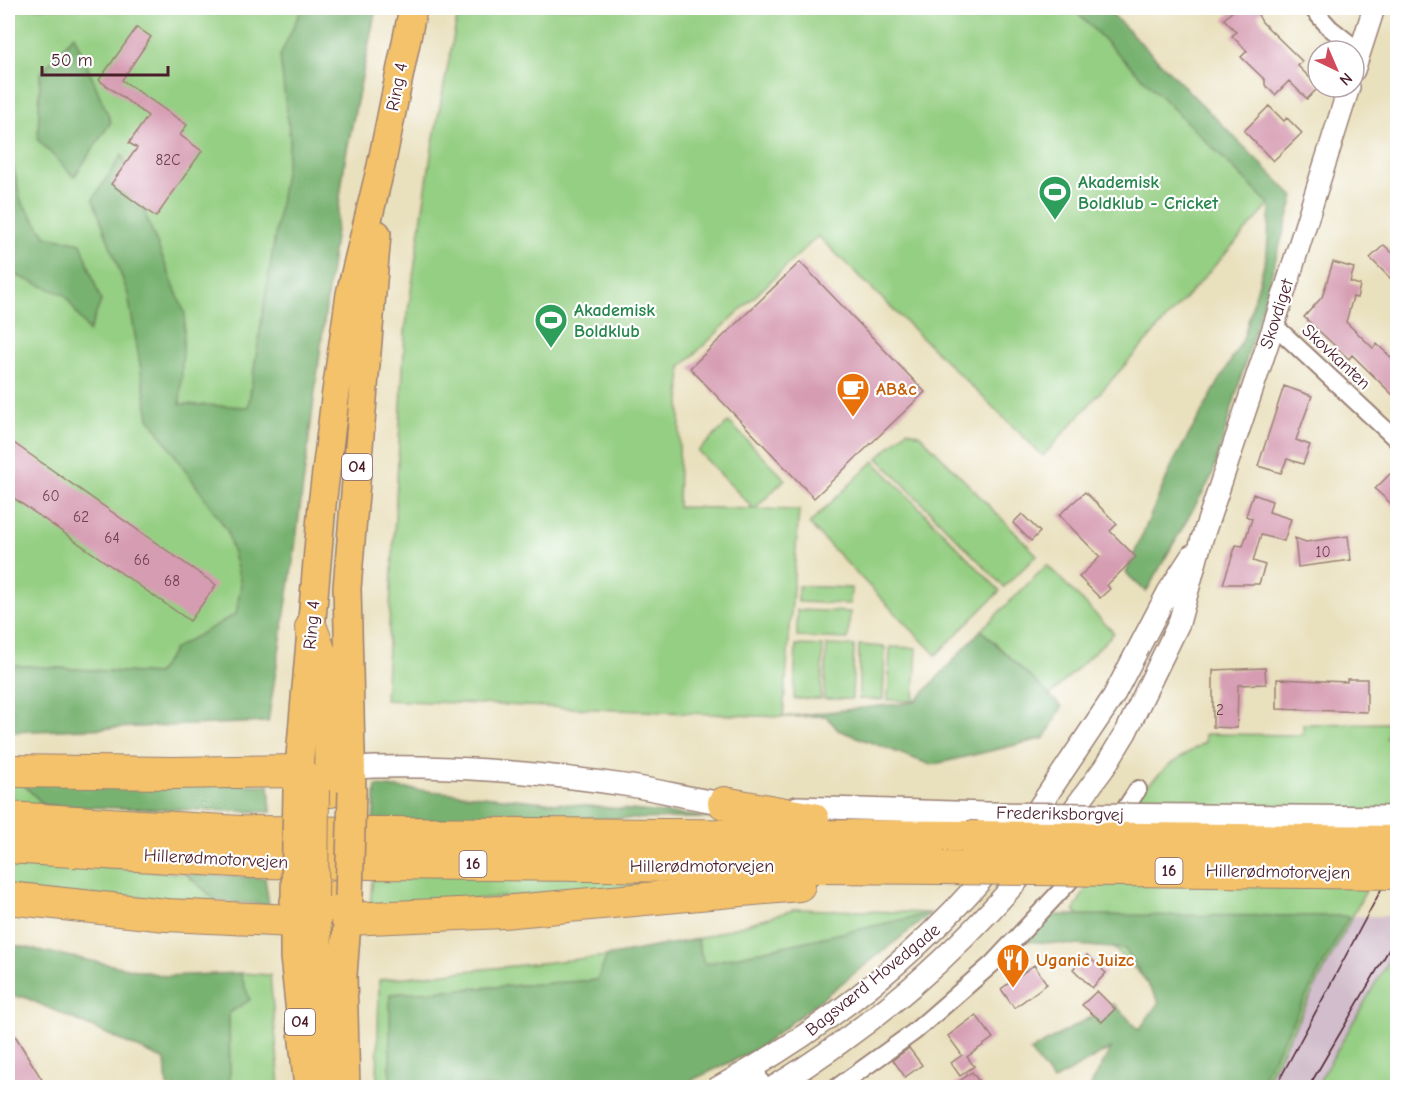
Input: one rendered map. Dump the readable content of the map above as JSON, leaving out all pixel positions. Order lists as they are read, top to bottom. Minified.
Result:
{"streets":{"highway":["Hillerødmotorvejen","16"],"main road":["Ring 4","O4"],"street":["Skovdiget","Skovkanten","Frederiksborgvej","Bagsværd Hovedgade"]},"crossings":[["Ring 4","Frederiksborgvej"],["Skovdiget","Skovkanten"],["Skovdiget","Bagsværd Hovedgade"],["Frederiksborgvej","Hillerødmotorvejen"]],"places":{"sports":["Akademisk Boldklub - Cricket","Akademisk Boldklub"],"cafe":["AB&c"],"restaurant":["Uganic Juizc"]},"house_numbers":["82C","60","62","64","10","66","68","2"],"scale_bar":"50 m","north":"bottom right"}
